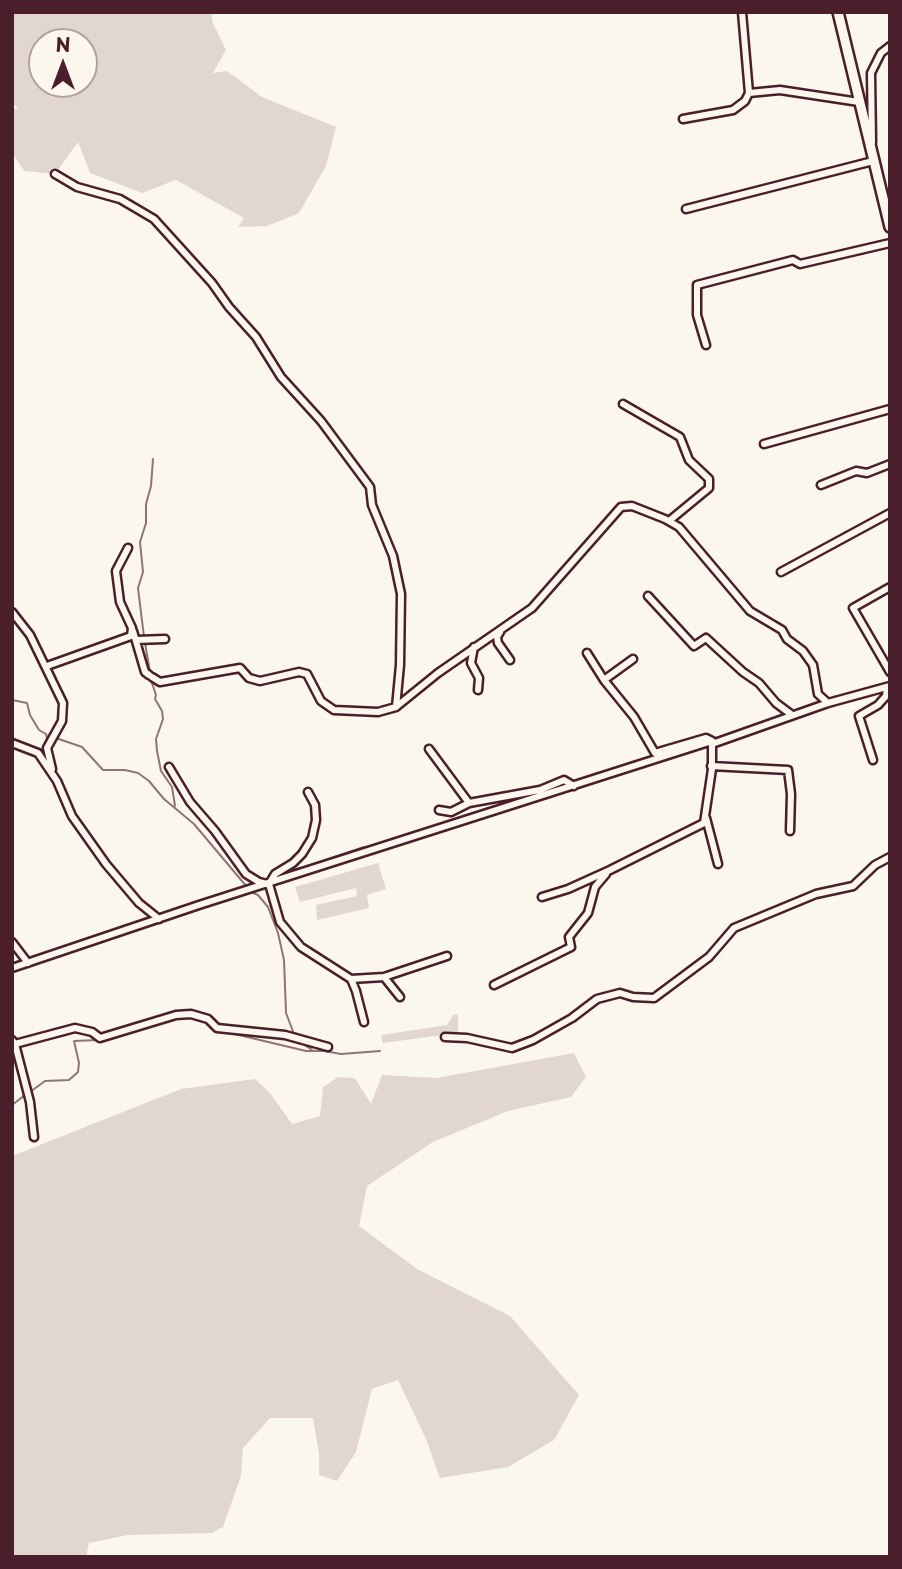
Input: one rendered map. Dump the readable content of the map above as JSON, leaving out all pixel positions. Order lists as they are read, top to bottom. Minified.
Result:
{"north":"top"}
